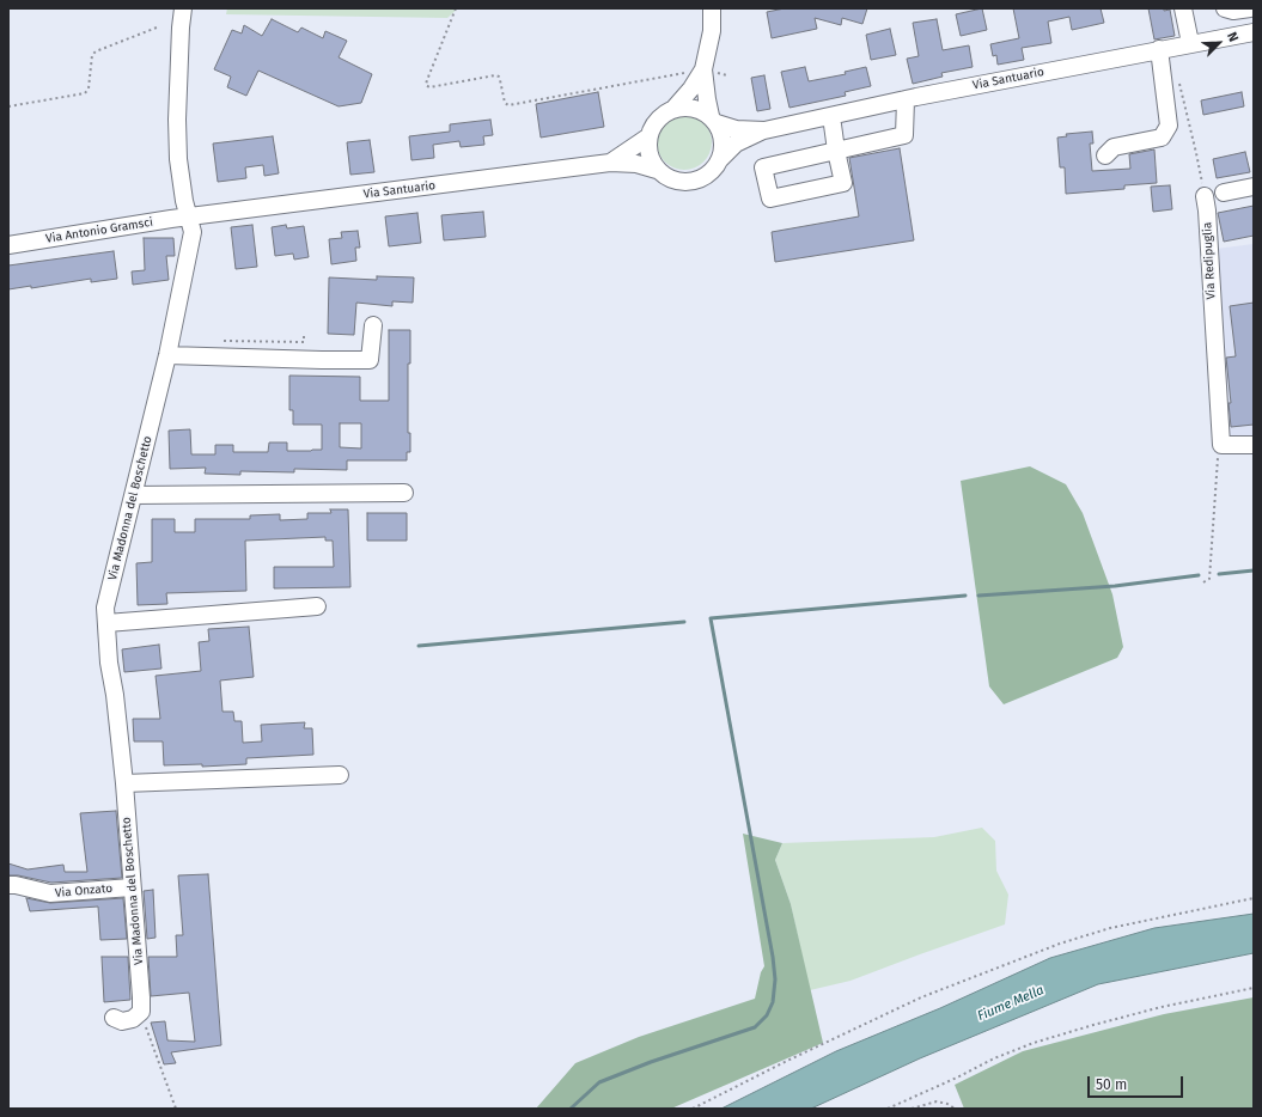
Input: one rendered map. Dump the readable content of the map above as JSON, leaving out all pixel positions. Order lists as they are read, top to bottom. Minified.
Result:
{"streets":{"street":["Via Santuario","Via Antonio Gramsci","Via Redipuglia","Via Madonna del Boschetto","Via Onzato"]},"crossings":[["Via Santuario","Via Antonio Gramsci"],["Via Santuario","Via Madonna del Boschetto"],["Via Antonio Gramsci","Via Madonna del Boschetto"],["Via Madonna del Boschetto","Via Onzato"]],"water":["Fiume Mella"],"scale_bar":"50 m","north":"top right"}
